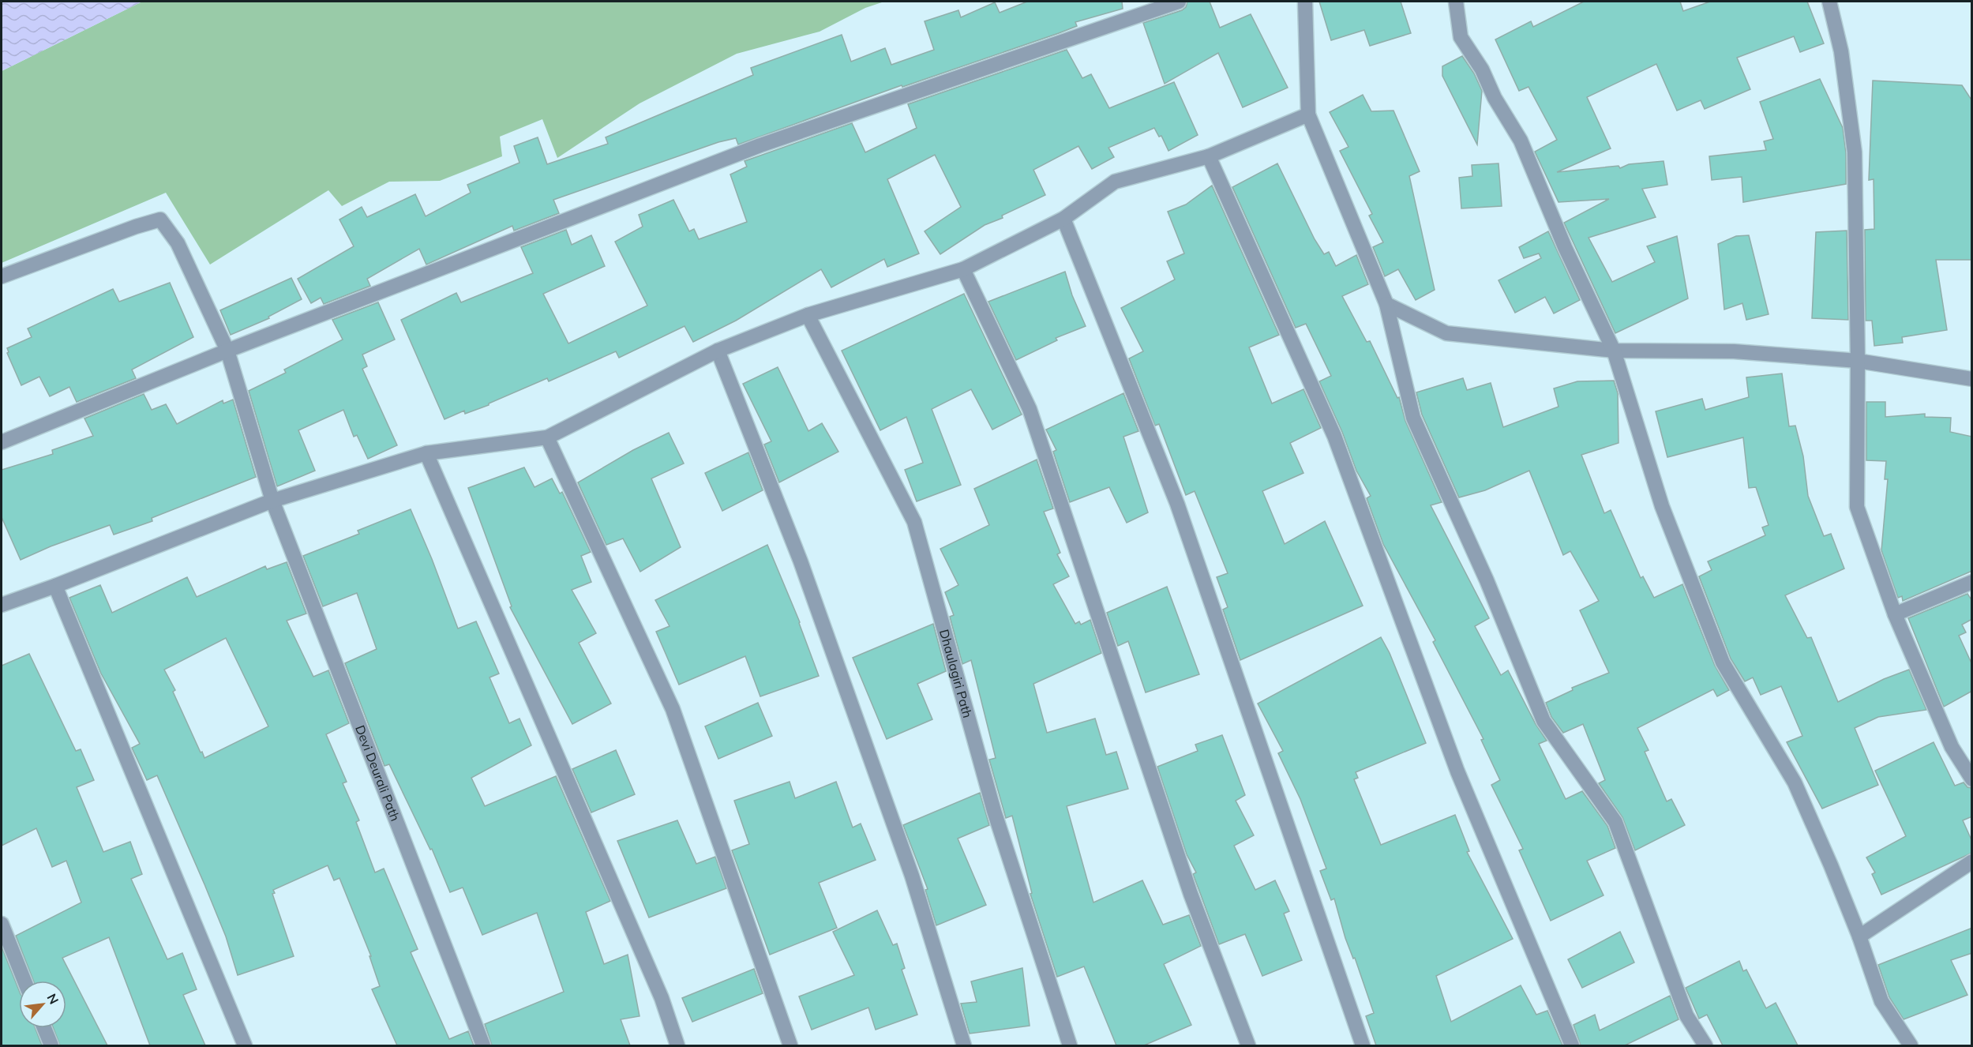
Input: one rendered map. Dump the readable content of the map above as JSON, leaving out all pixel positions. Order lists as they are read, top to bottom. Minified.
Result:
{"streets":{"street":["Dhaulagiri Path","Devi Deurali Path"]},"north":"top right"}
